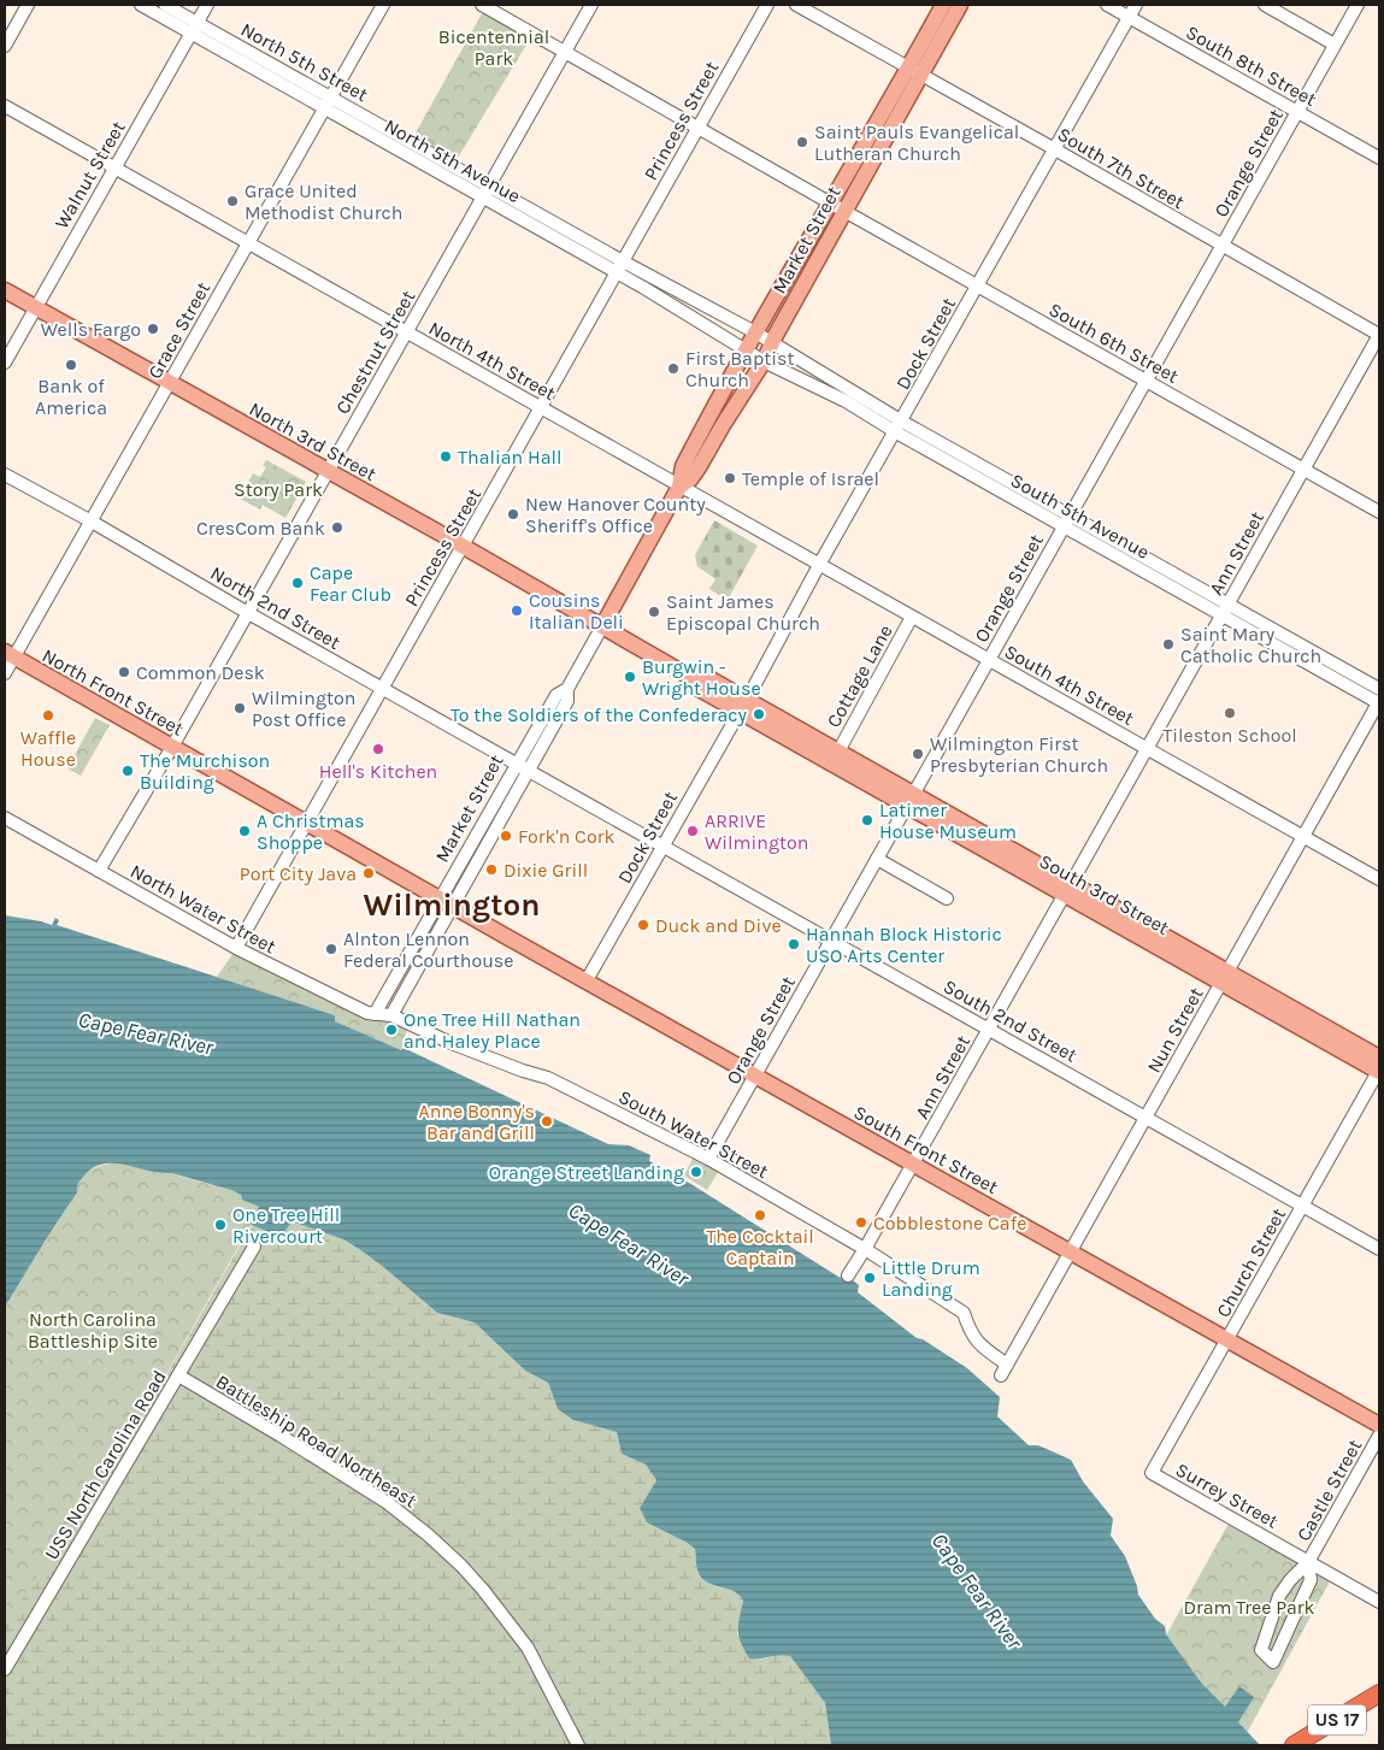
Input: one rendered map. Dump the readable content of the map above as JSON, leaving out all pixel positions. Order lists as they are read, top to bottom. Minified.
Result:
{"streets":{"highway":["US 17"],"main road":["Market Street","North 3rd Street","North Front Street","South 3rd Street","South Front Street"],"street":["North 5th Street","South 8th Street","Princess Street","North 5th Avenue","Orange Street","South 7th Street","Walnut Street","Grace Street","South 6th Street","Dock Street","Chestnut Street","North 4th Street","South 5th Avenue","Ann Street","North 2nd Street","Cottage Lane","South 4th Street","North Water Street","South 2nd Street","Nun Street","South Water Street","Church Street","Battleship Road Northeast","USS North Carolina Road","Castle Street","Surrey Street"]},"crossings":[["North 5th Street","North 5th Avenue"],["North 5th Street","Grace Street"],["North 5th Street","Chestnut Street"],["South 8th Street","Orange Street"],["South 8th Street","Dock Street"],["Princess Street","North 5th Avenue"],["Princess Street","South 6th Street"],["Princess Street","North 4th Street"],["Princess Street","North 3rd Street"],["Princess Street","North 2nd Street"],["Princess Street","North Front Street"],["Princess Street","North Water Street"],["North 5th Avenue","Market Street"],["North 5th Avenue","Chestnut Street"],["North 5th Avenue","South 5th Avenue"],["Orange Street","South 7th Street"],["Orange Street","South 6th Street"],["Orange Street","South 5th Avenue"],["Orange Street","South 4th Street"],["Orange Street","South 3rd Street"],["Orange Street","South 2nd Street"],["Orange Street","South Water Street"],["Orange Street","South Front Street"],["South 7th Street","Market Street"],["South 7th Street","Dock Street"],["South 7th Street","Ann Street"],["Walnut Street","North 4th Street"],["Walnut Street","North 3rd Street"],["Market Street","South 6th Street"],["Market Street","North 4th Street"],["Market Street","North 3rd Street"],["Market Street","South 5th Avenue"],["Market Street","North 2nd Street"],["Market Street","South 4th Street"],["Market Street","North Front Street"],["Market Street","South 3rd Street"],["Market Street","North Water Street"],["Market Street","South 2nd Street"],["Market Street","South Water Street"],["Market Street","South Front Street"],["Grace Street","North 4th Street"],["Grace Street","North 3rd Street"],["Grace Street","North 2nd Street"],["Grace Street","North Front Street"],["South 6th Street","Dock Street"],["South 6th Street","Chestnut Street"],["South 6th Street","Ann Street"],["Dock Street","South 5th Avenue"],["Dock Street","South 4th Street"],["Dock Street","South 3rd Street"],["Dock Street","South 2nd Street"],["Dock Street","South Front Street"],["Chestnut Street","North 4th Street"],["Chestnut Street","North 3rd Street"],["Chestnut Street","North 2nd Street"],["Chestnut Street","North Front Street"],["Chestnut Street","North Water Street"],["North 4th Street","South 4th Street"],["North 3rd Street","South 3rd Street"],["South 5th Avenue","Ann Street"],["South 5th Avenue","Nun Street"],["Ann Street","South 4th Street"],["Ann Street","South 3rd Street"],["Ann Street","South 2nd Street"],["Ann Street","South Water Street"],["Ann Street","South Front Street"],["North 2nd Street","South 2nd Street"],["Cottage Lane","South 4th Street"],["Cottage Lane","South 3rd Street"],["South 4th Street","Nun Street"],["North Front Street","South Front Street"],["South 3rd Street","Nun Street"],["South 3rd Street","Church Street"],["North Water Street","South Water Street"],["South 2nd Street","Nun Street"],["South 2nd Street","Church Street"],["Nun Street","South Water Street"],["Nun Street","South Front Street"],["South Front Street","Church Street"],["Church Street","Surrey Street"],["Battleship Road Northeast","USS North Carolina Road"],["Castle Street","Surrey Street"]],"districts":["Wilmington"],"water":["Cape Fear River"],"parks":["Bicentennial Park","Story Park","North Carolina Battleship Site","Dram Tree Park"],"places":["Saint Pauls Evangelical Lutheran Church","Grace United Methodist Church","Wells Fargo","Bank of America","First Baptist Church","Thalian Hall","Temple of Israel","New Hanover County Sheriff's Office","CresCom Bank","Cape Fear Club","Cousins Italian Deli","Saint James Episcopal Church","Saint Mary Catholic Church","Common Desk","Burgwin - Wright House","Wilmington Post Office","Tileston School","To the Soldiers of the Confederacy","Waffle House","Hell's Kitchen","Wilmington First Presbyterian Church","The Murchison Building","Latimer House Museum","A Christmas Shoppe","ARRIVE Wilmington","Fork'n Cork","Dixie Grill","Port City Java","Duck and Dive","Hannah Block Historic USO Arts Center","Alnton Lennon Federal Courthouse","One Tree Hill Nathan and Haley Place","Anne Bonny's Bar and Grill","Orange Street Landing","The Cocktail Captain","Cobblestone Cafe","One Tree Hill Rivercourt","Little Drum Landing"]}
